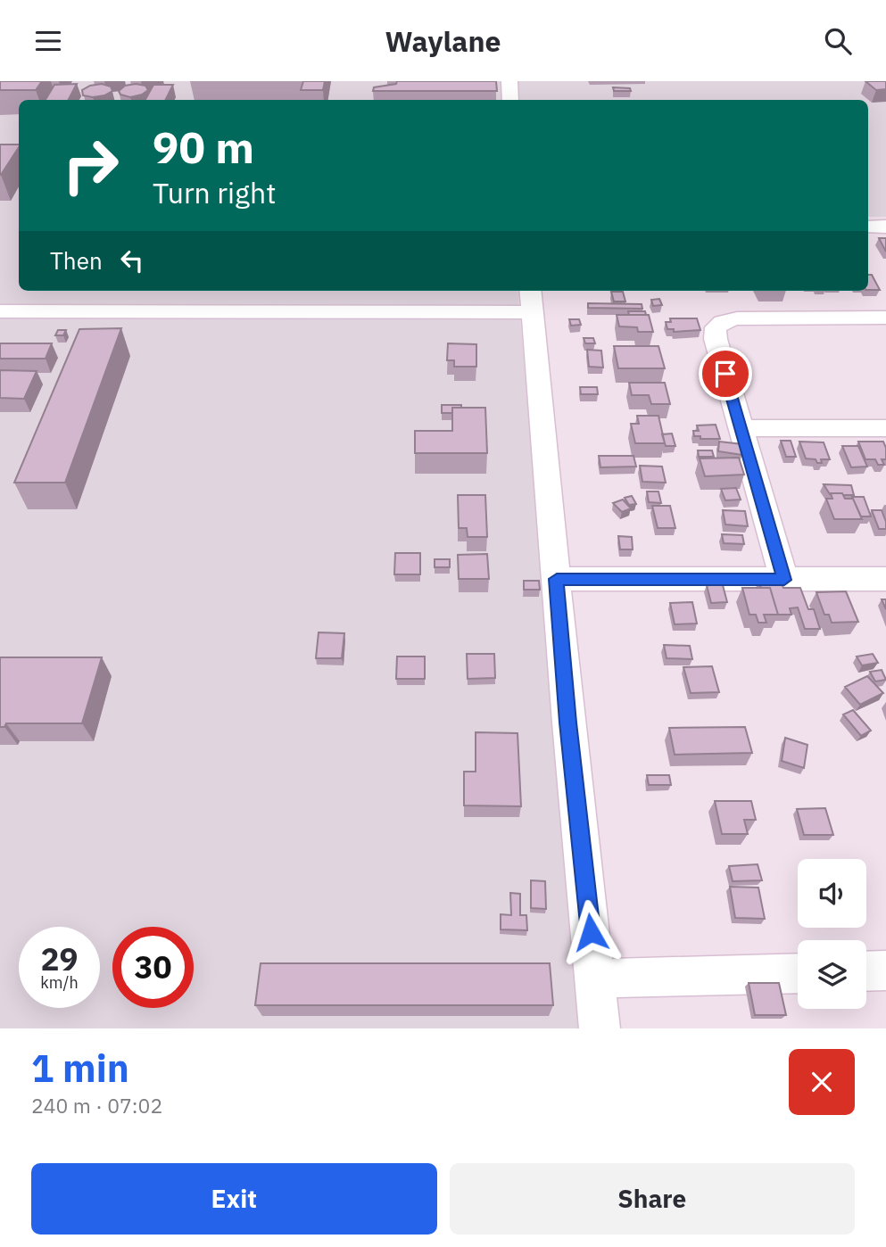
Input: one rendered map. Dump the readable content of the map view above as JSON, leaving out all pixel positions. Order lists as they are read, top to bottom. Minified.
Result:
{"page":{"header":"Waylane","turn":["90 m","Turn right"],"then":"Then","speed":"29 km/h","limit":"30","heading":["1 min","240 m · 07:02"],"buttons":["Exit","Share"]}}
